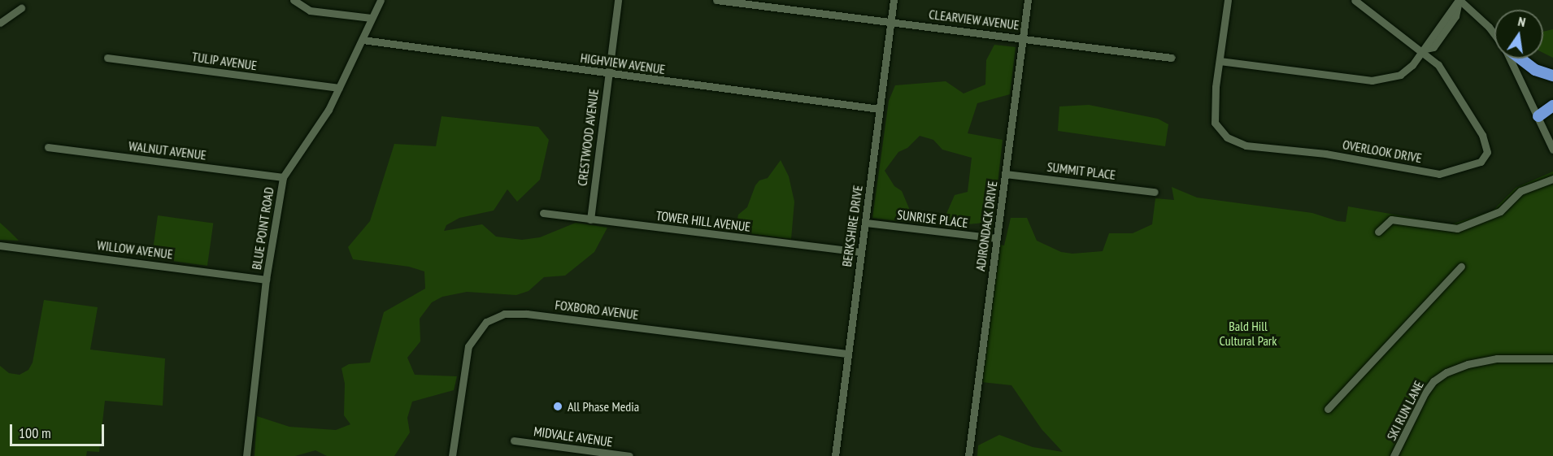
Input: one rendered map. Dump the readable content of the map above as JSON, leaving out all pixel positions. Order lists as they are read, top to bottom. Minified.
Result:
{"streets":{"street":["CLEARVIEW AVENUE","TULIP AVENUE","HIGHVIEW AVENUE","CRESTWOOD AVENUE","WALNUT AVENUE","OVERLOOK DRIVE","SUMMIT PLACE","SUNRISE PLACE","TOWER HILL AVENUE","BERKSHIRE DRIVE","ADIRONDACK DRIVE","BLUE POINT ROAD","WILLOW AVENUE","FOXBORO AVENUE","SKI RUN LANE","MIDVALE AVENUE"]},"crossings":[["CLEARVIEW AVENUE","BERKSHIRE DRIVE"],["CLEARVIEW AVENUE","ADIRONDACK DRIVE"],["TULIP AVENUE","BLUE POINT ROAD"],["HIGHVIEW AVENUE","CRESTWOOD AVENUE"],["HIGHVIEW AVENUE","BERKSHIRE DRIVE"],["HIGHVIEW AVENUE","BLUE POINT ROAD"],["CRESTWOOD AVENUE","TOWER HILL AVENUE"],["WALNUT AVENUE","BLUE POINT ROAD"],["SUMMIT PLACE","ADIRONDACK DRIVE"],["SUNRISE PLACE","BERKSHIRE DRIVE"],["SUNRISE PLACE","ADIRONDACK DRIVE"],["TOWER HILL AVENUE","BERKSHIRE DRIVE"],["BERKSHIRE DRIVE","FOXBORO AVENUE"],["BLUE POINT ROAD","WILLOW AVENUE"]],"parks":["Bald Hill Cultural Park"],"places":["All Phase Media"],"scale_bar":"100 m","north":"top"}
